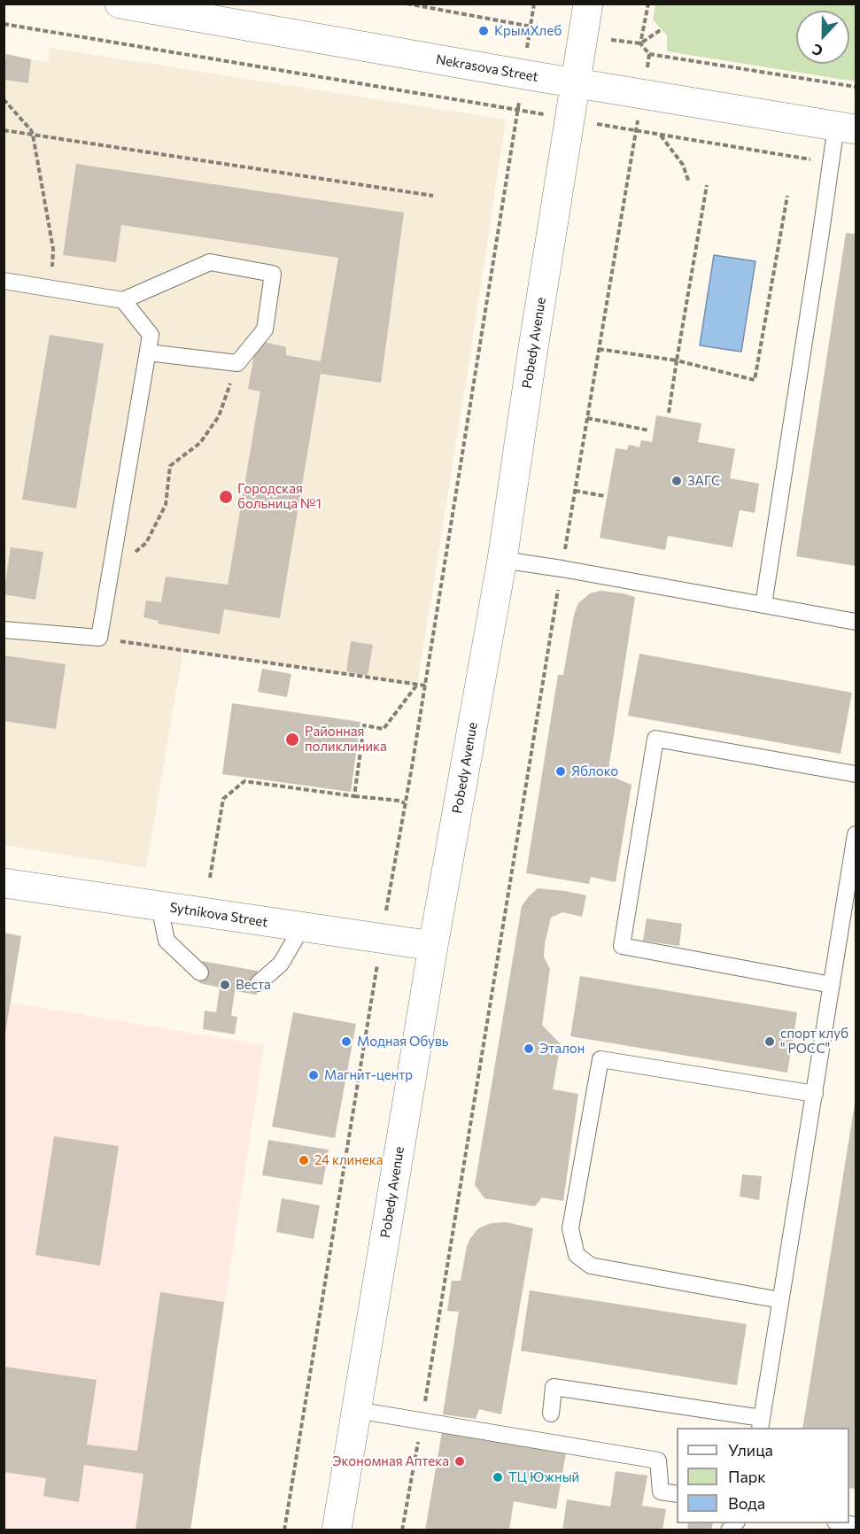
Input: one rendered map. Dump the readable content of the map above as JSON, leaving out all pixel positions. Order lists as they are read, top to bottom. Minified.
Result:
{"streets":{"street":["Nekrasova Street","Pobedy Avenue","Sytnikova Street"]},"crossings":[["Nekrasova Street","Pobedy Avenue"],["Pobedy Avenue","Sytnikova Street"]],"places":["KрымХлеб","ЗАГС","Городская больница №1","Районная поликлиника","Яблоко","Веста","Модная Обувь","спорт клуб \" РОСС\"","Эталон","Магнит-центр","24 клинека","Экономная Аптека","ТЦ Южный"],"legend":["Улица","Парк","Вода"],"north":"bottom"}
